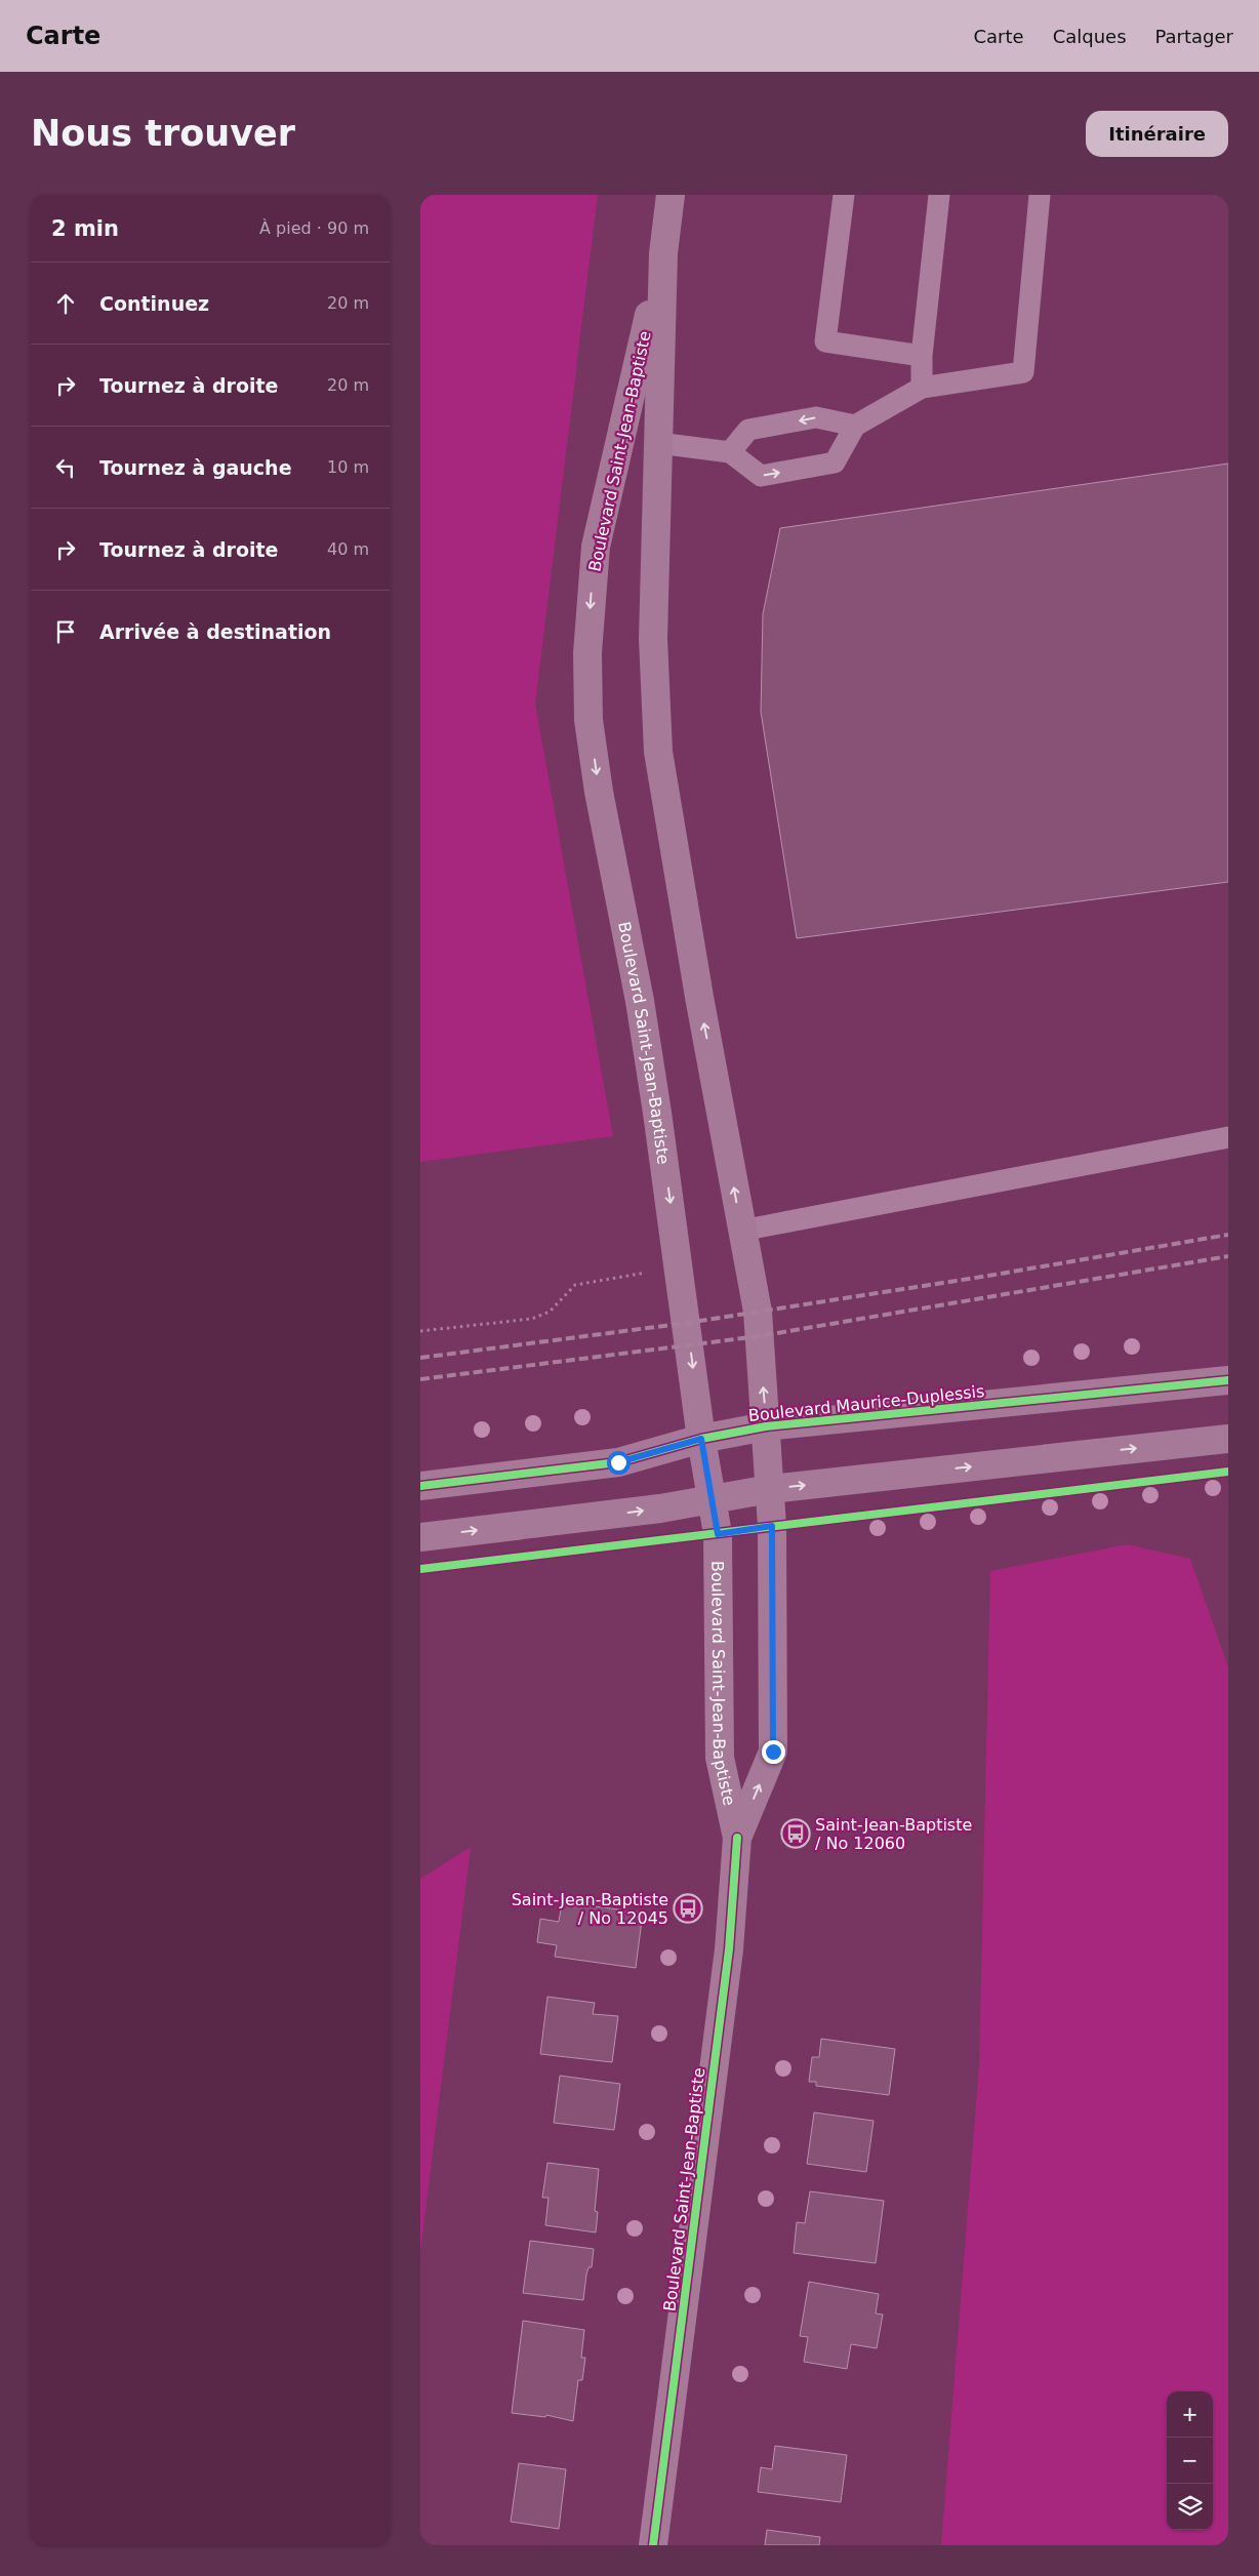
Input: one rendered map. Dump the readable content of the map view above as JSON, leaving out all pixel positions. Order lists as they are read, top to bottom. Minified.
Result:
{"streets":{"main road":["Boulevard Saint-Jean-Baptiste","Boulevard Maurice-Duplessis"]},"crossings":[["Boulevard Saint-Jean-Baptiste","Boulevard Maurice-Duplessis"]],"places":{"bus stop":["Saint-Jean-Baptiste / No 12060","Saint-Jean-Baptiste / No 12045"]},"page":{"header":"Carte","nav":["Carte","Calques","Partager"],"buttons":"Itinéraire","title":"Nous trouver","heading":["2 min","À pied · 90 m"],"list":[["Continuez","20 m"],["Tournez à droite","20 m"],["Tournez à gauche","10 m"],["Tournez à droite","40 m"],"Arrivée à destination"],"map_buttons":["+","−"]}}
